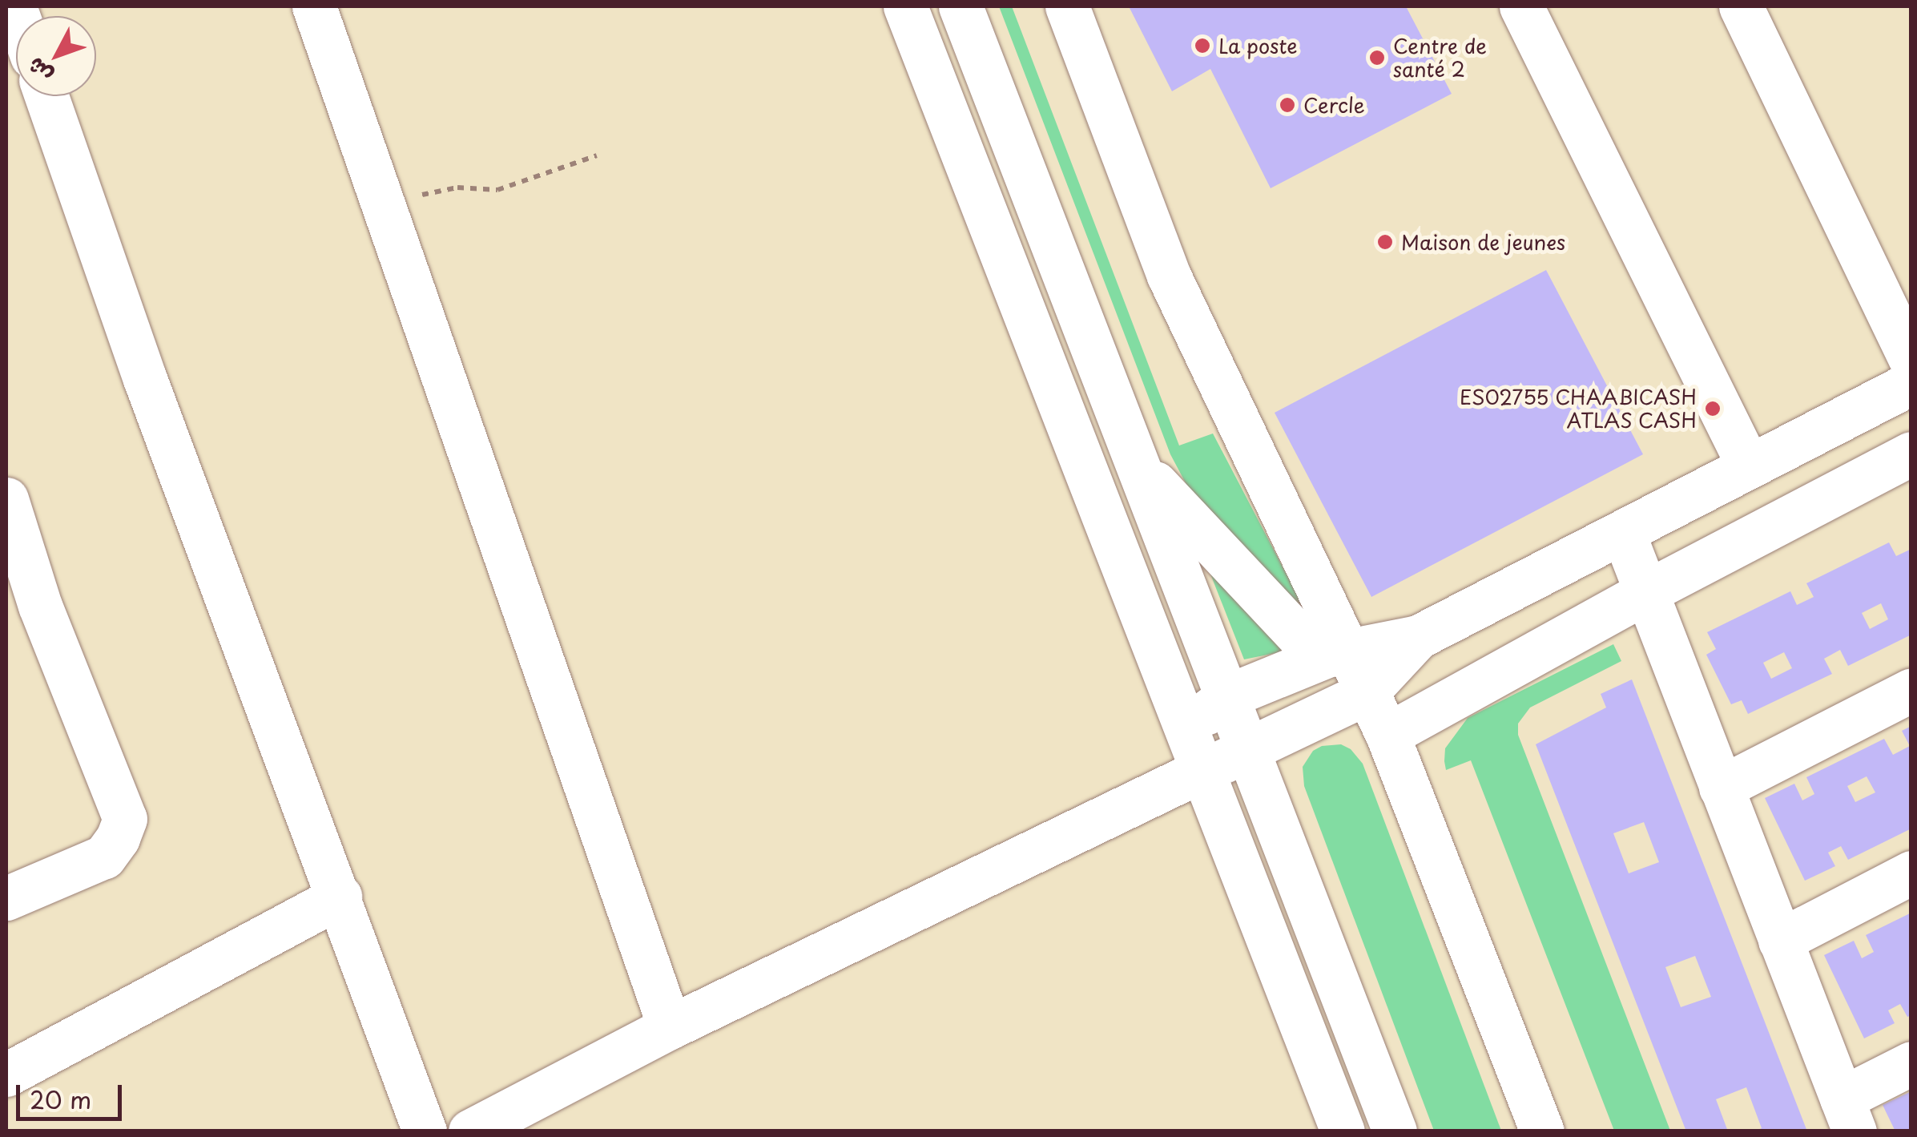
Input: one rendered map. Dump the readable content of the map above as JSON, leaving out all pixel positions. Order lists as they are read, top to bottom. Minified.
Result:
{"places":["La poste","Centre de santé 2","Cercle","Maison de jeunes","ES02755 CHAABICASH ATLAS CASH"],"scale_bar":"20 m","north":"bottom left"}
